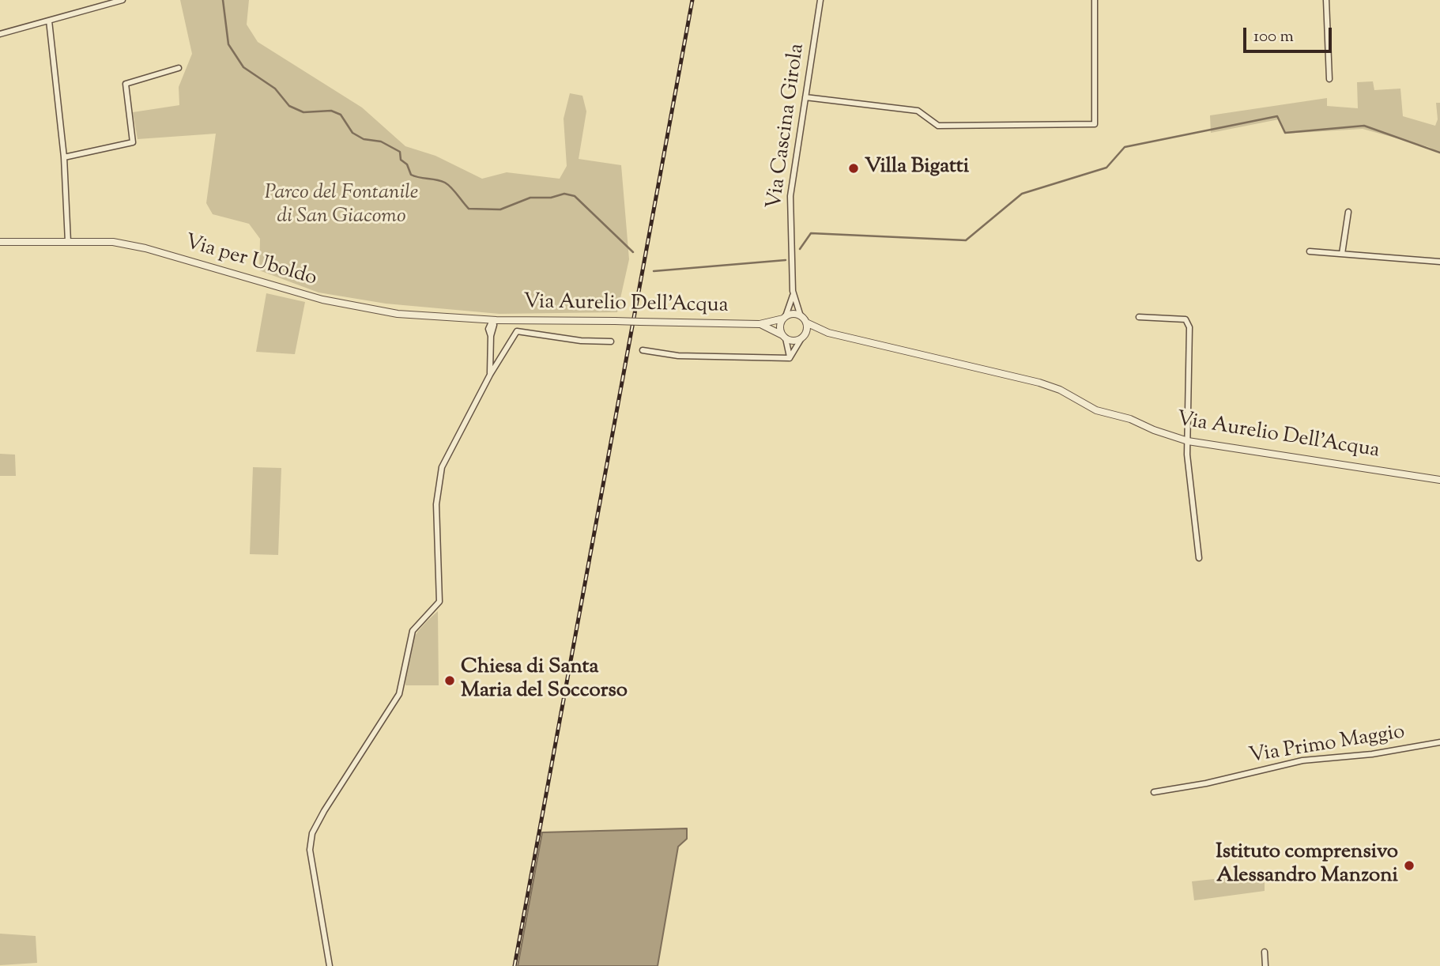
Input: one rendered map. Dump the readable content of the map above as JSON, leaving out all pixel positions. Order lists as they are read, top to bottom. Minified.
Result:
{"streets":{"street":["Via Cascina Girola","Via per Uboldo","Via Aurelio Dell'Acqua","Via Primo Maggio"]},"crossings":[["Via Cascina Girola","Via Aurelio Dell'Acqua"],["Via per Uboldo","Via Aurelio Dell'Acqua"]],"parks":["Parco del Fontanile di San Giacomo"],"places":["Villa Bigatti","Chiesa di Santa Maria del Soccorso","Istituto comprensivo Alessandro Manzoni"],"scale_bar":"100 m"}
